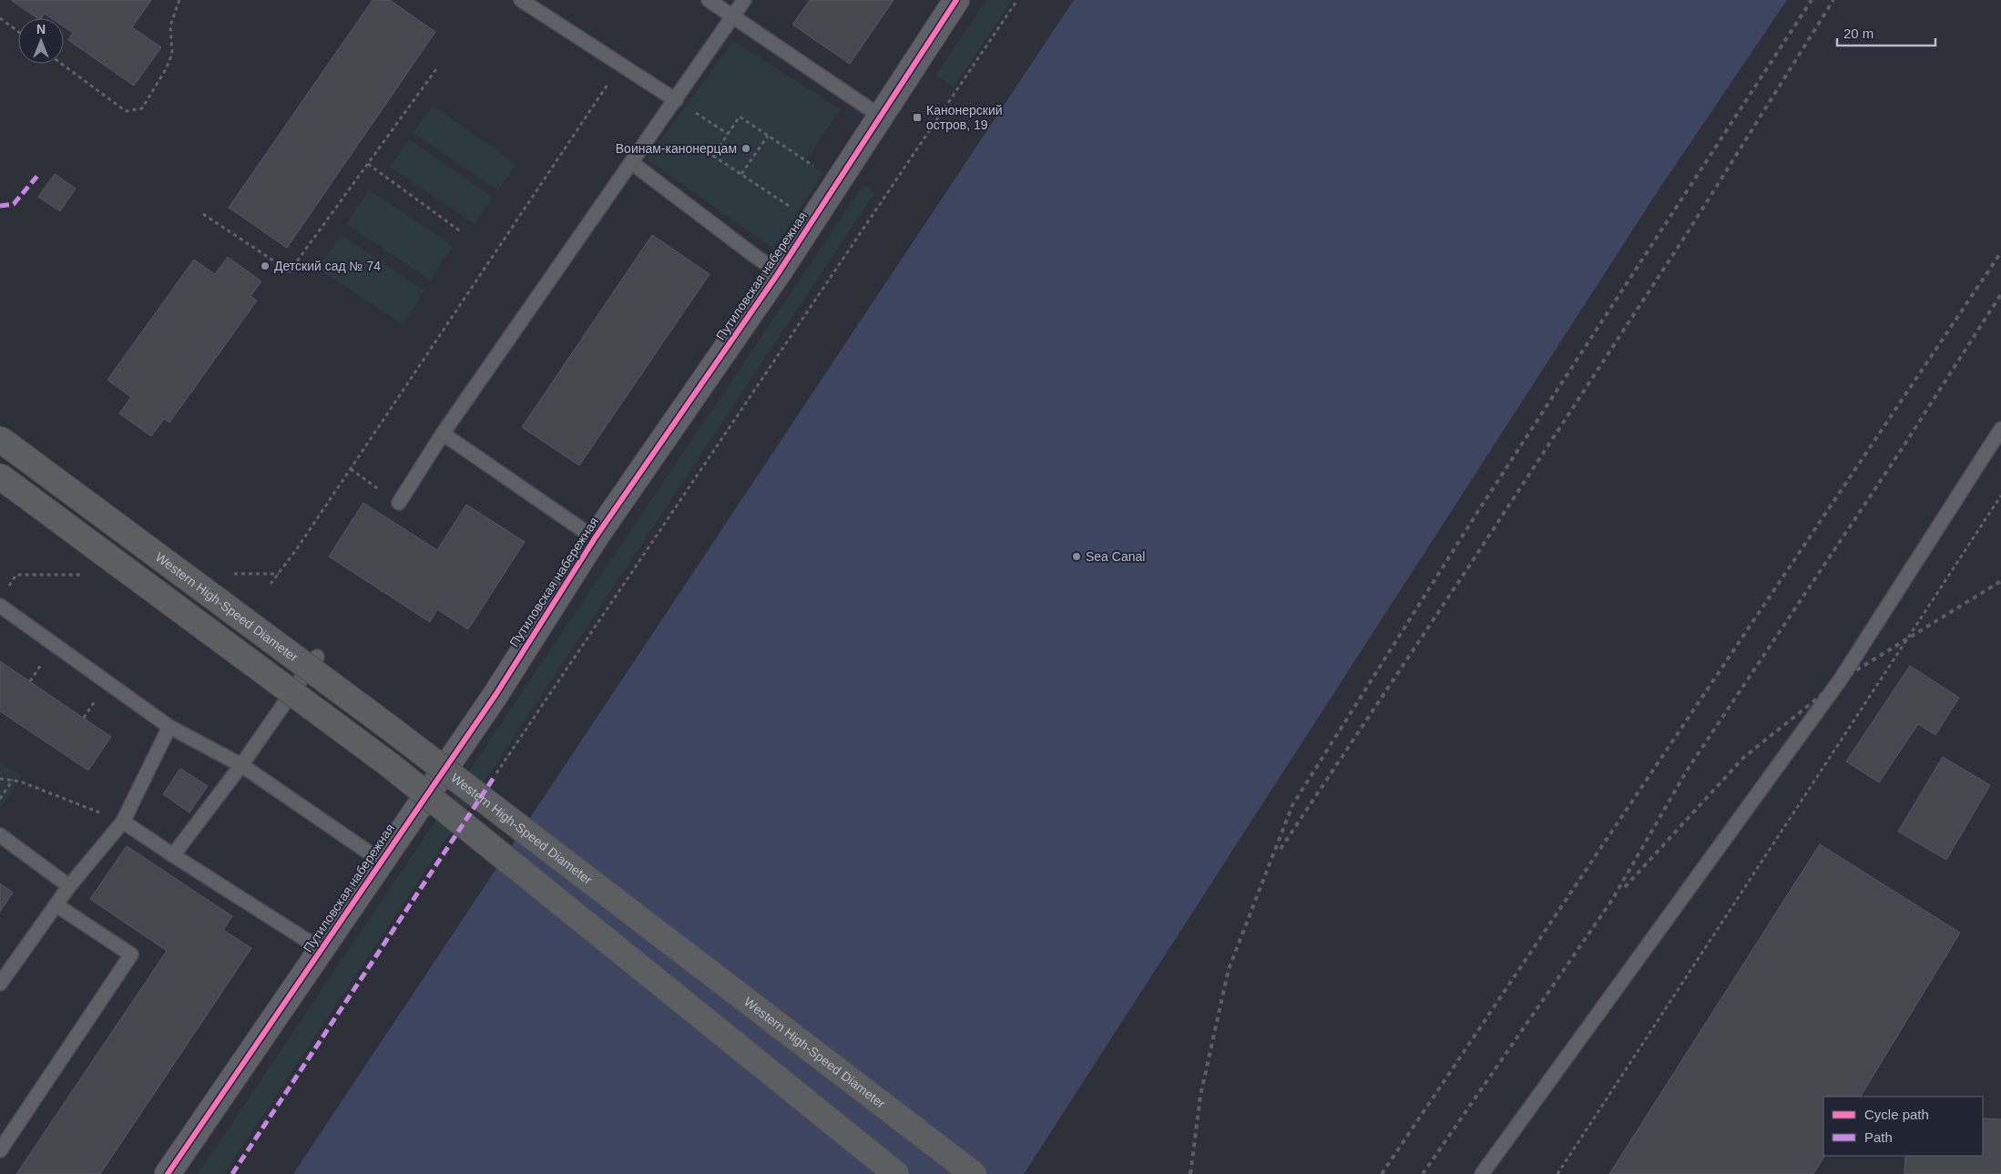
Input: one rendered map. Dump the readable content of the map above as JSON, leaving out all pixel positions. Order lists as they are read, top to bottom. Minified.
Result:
{"streets":{"highway":["Western High-Speed Diameter"],"street":["Путиловская набережная"]},"places":{"transit":["Канонерский остров, 19"],"other":["Воинам-канонерцам","Детский сад № 74","Sea Canal"]},"legend":["Cycle path","Path"],"scale_bar":"20 m","north":"top"}
